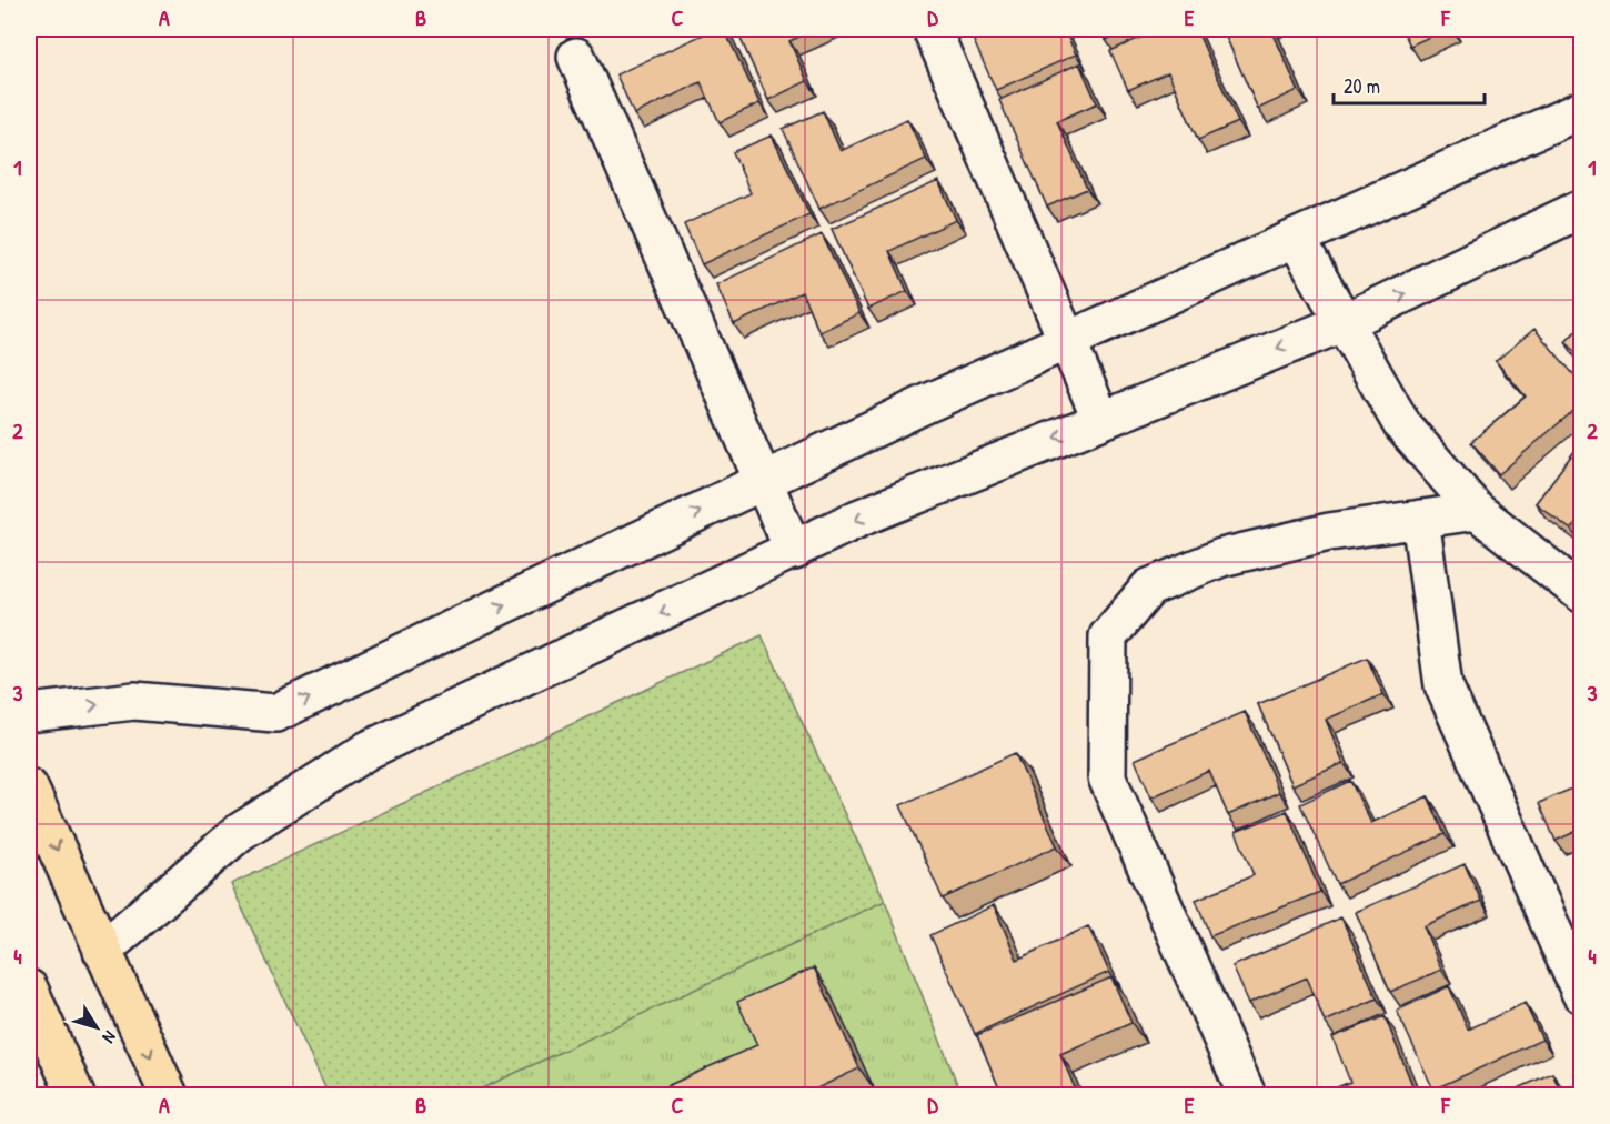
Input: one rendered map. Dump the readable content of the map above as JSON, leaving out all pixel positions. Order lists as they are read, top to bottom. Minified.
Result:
{"scale_bar":"20 m","north":"bottom right","grid":{"columns":["A","B","C","D","E","F"],"rows":["1","2","3","4"]}}
